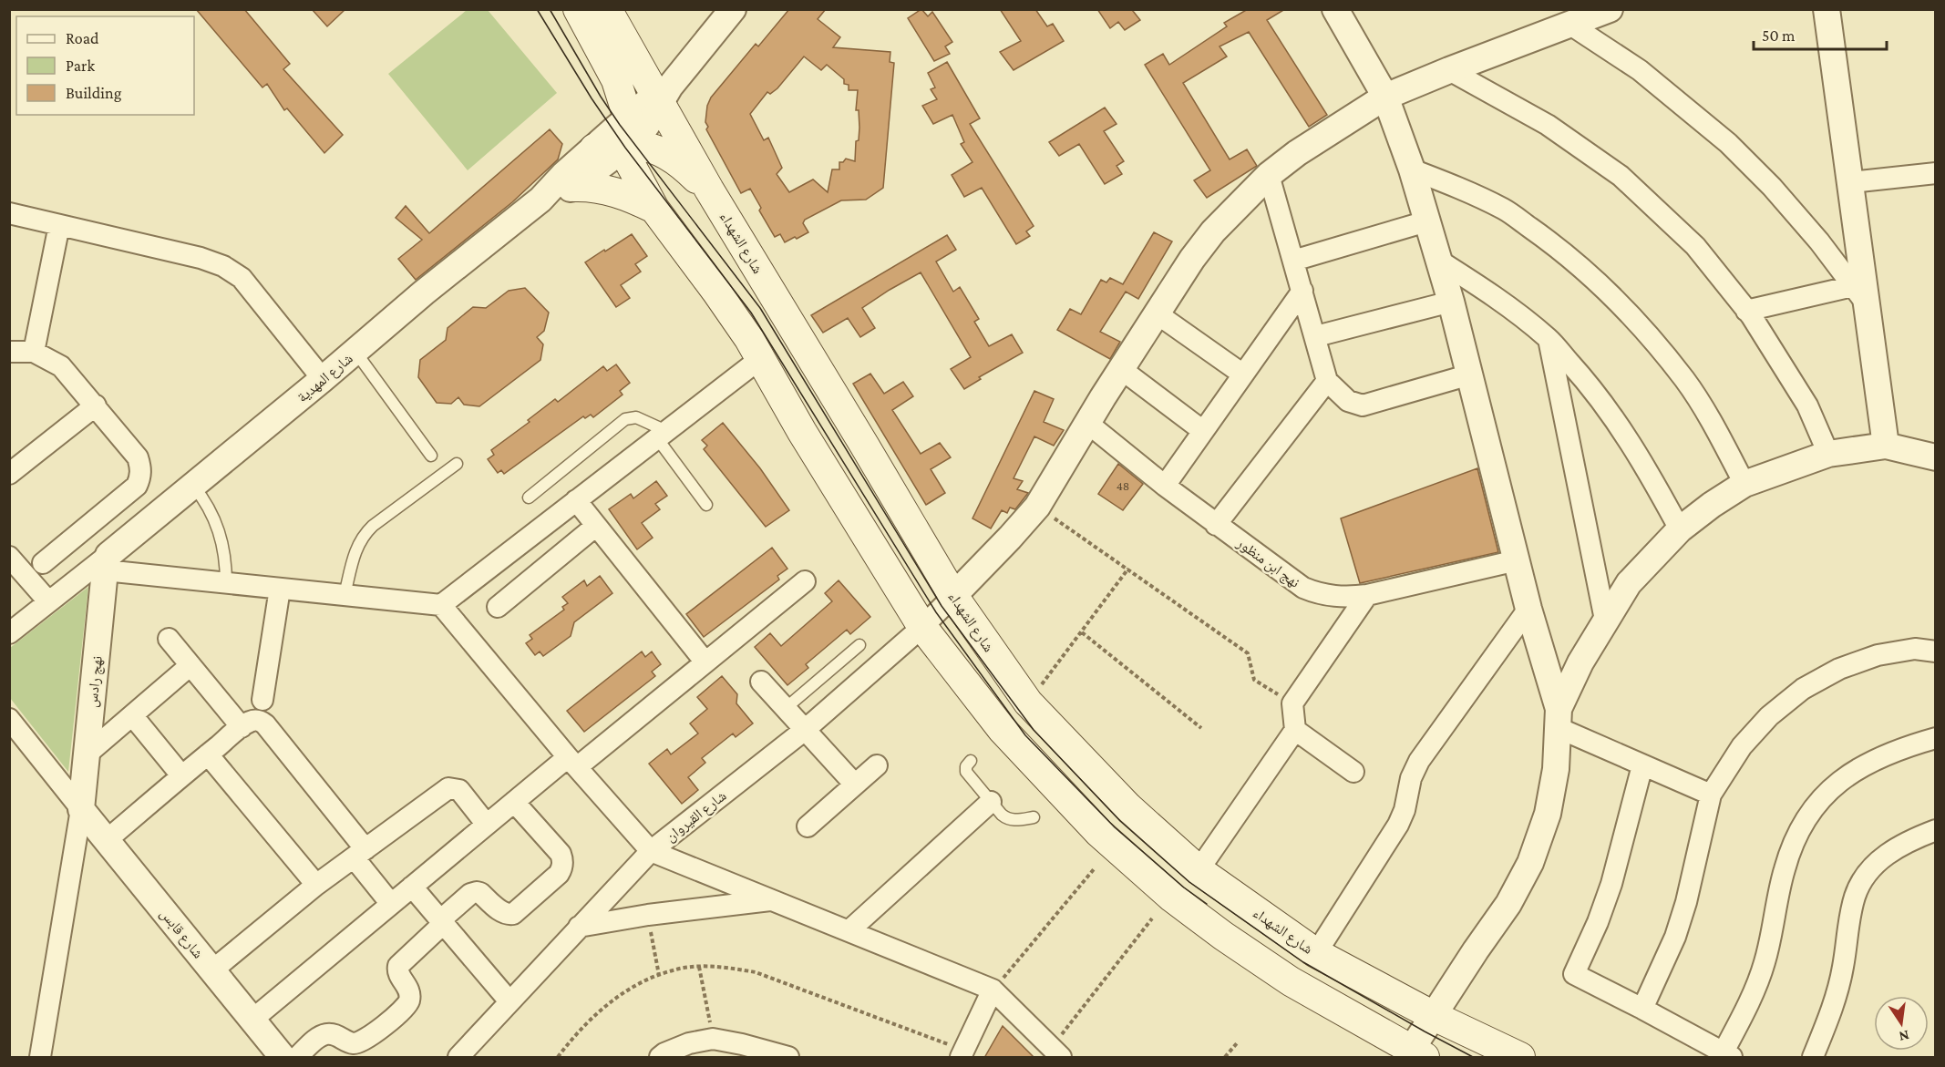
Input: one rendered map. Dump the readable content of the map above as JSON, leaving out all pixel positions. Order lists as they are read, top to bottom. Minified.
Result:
{"streets":{"main road":["شارع الشهداء"],"street":["شارع المهدية","نهج ابن منظور","نهج رادس","شارع القيروان","شارع قابس"]},"crossings":[["شارع الشهداء","شارع القيروان"],["شارع المهدية","نهج رادس"],["نهج رادس","شارع قابس"]],"house_numbers":["48"],"legend":["Road","Park","Building"],"scale_bar":"50 m","north":"bottom"}
